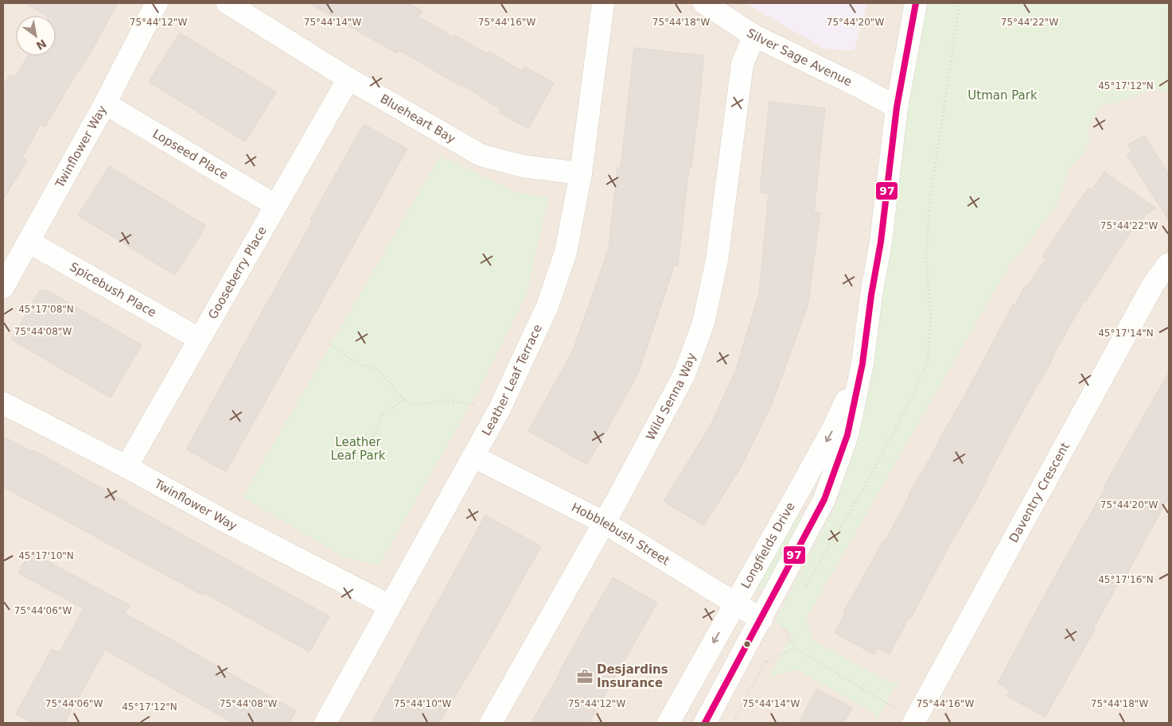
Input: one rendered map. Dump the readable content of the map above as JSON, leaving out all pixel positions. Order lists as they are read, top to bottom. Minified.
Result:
{"streets":{"street":["Silver Sage Avenue","Blueheart Bay","Twinflower Way","Lopseed Place","Gooseberry Place","Spicebush Place","Leather Leaf Terrace","Wild Senna Way","Daventry Crescent","Hobblebush Street","Longfields Drive"]},"crossings":[["Silver Sage Avenue","Wild Senna Way"],["Silver Sage Avenue","Longfields Drive"],["Blueheart Bay","Gooseberry Place"],["Blueheart Bay","Leather Leaf Terrace"],["Twinflower Way","Lopseed Place"],["Twinflower Way","Gooseberry Place"],["Twinflower Way","Spicebush Place"],["Twinflower Way","Leather Leaf Terrace"],["Lopseed Place","Gooseberry Place"],["Gooseberry Place","Spicebush Place"],["Leather Leaf Terrace","Hobblebush Street"],["Wild Senna Way","Hobblebush Street"],["Hobblebush Street","Longfields Drive"]],"parks":["Utman Park","Leather Leaf Park"],"places":{"office":["Desjardins Insurance"]},"lines":["transit line 97"],"north":"bottom right","coordinates":["75°44'12\"W","75°44'14\"W","75°44'16\"W","75°44'18\"W","75°44'20\"W","75°44'22\"W","45°17'12\"N","45°17'08\"N","75°44'08\"W","45°17'14\"N","45°17'10\"N","45°17'16\"N","75°44'06\"W","75°44'10\"W"]}
